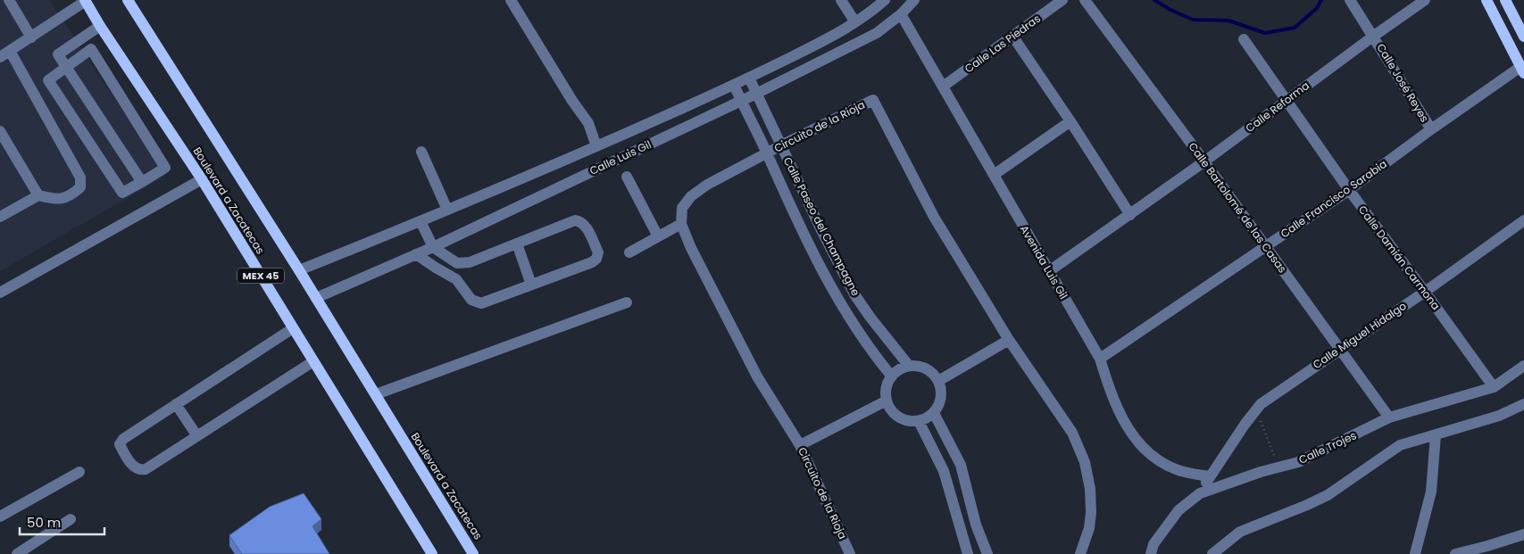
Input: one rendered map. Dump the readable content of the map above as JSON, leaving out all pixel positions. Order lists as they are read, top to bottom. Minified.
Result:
{"streets":{"main road":["Boulevard a Zacatecas","MEX 45"],"street":["Calle Las Piedras","Calle José Reyes","Calle Reforma","Circuito de la Rioja","Calle Luis Gil","Calle Francisco Sarabia","Calle Bartolomé de las Casas","Calle Paseo del Champagne","Calle Damián Carmona","Avenida Luis Gil","Calle Miguel Hidalgo","Calle Trojes"]},"crossings":[["Calle Las Piedras","Avenida Luis Gil"],["Calle José Reyes","Calle Reforma"],["Calle José Reyes","Calle Francisco Sarabia"],["Calle Reforma","Calle Bartolomé de las Casas"],["Calle Reforma","Calle Damián Carmona"],["Calle Reforma","Avenida Luis Gil"],["Circuito de la Rioja","Calle Paseo del Champagne"],["Calle Luis Gil","Boulevard a Zacatecas"],["Calle Luis Gil","Calle Paseo del Champagne"],["Calle Luis Gil","Avenida Luis Gil"],["Calle Francisco Sarabia","Calle Bartolomé de las Casas"],["Calle Francisco Sarabia","Calle Damián Carmona"],["Calle Francisco Sarabia","Avenida Luis Gil"],["Calle Bartolomé de las Casas","Calle Miguel Hidalgo"],["Calle Bartolomé de las Casas","Calle Trojes"],["Calle Damián Carmona","Calle Miguel Hidalgo"],["Calle Damián Carmona","Calle Trojes"],["Avenida Luis Gil","Calle Miguel Hidalgo"],["Calle Miguel Hidalgo","Calle Trojes"]],"scale_bar":"50 m"}
